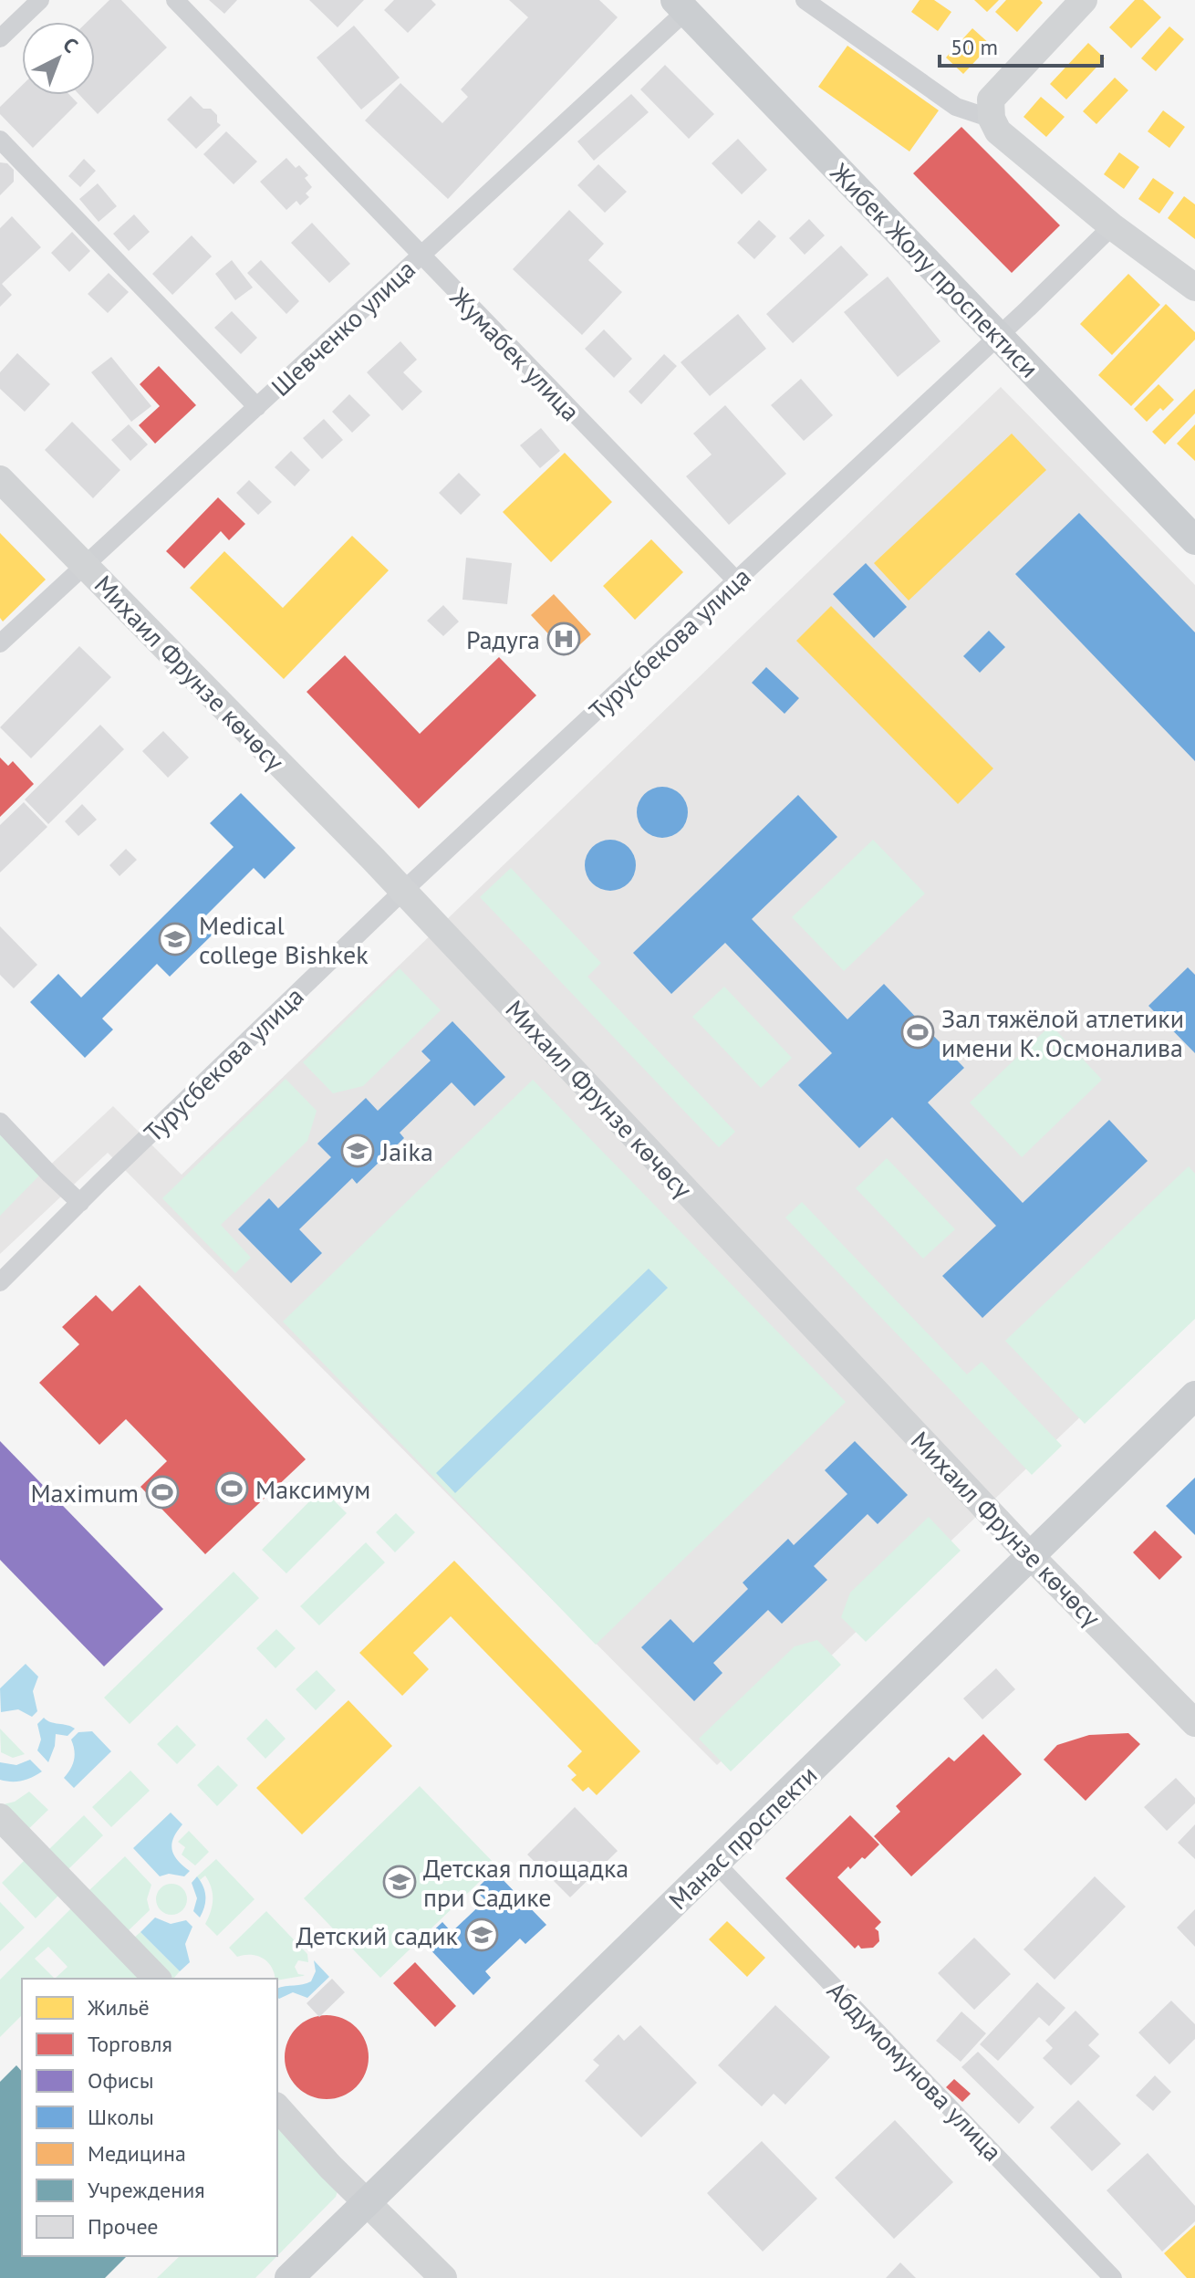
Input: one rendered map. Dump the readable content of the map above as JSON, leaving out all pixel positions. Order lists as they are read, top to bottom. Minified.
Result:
{"streets":{"main road":["Жибек Жолу проспектиси","Михаил Фрунзе көчөсү","Манас проспекти"],"street":["Шевченко улица","Жумабек улица","Турусбекова улица","Абдумомунова улица"]},"crossings":[["Жибек Жолу проспектиси","Шевченко улица"],["Жибек Жолу проспектиси","Турусбекова улица"],["Шевченко улица","Жумабек улица"],["Шевченко улица","Михаил Фрунзе көчөсү"],["Жумабек улица","Турусбекова улица"],["Турусбекова улица","Михаил Фрунзе көчөсү"],["Михаил Фрунзе көчөсү","Манас проспекти"],["Манас проспекти","Абдумомунова улица"]],"places":{"hospital":["Радуга"],"school or university":["Medical college Bishkek","Jaika","Детская площадка при Садике","Детский садик"],"sports":["Зал тяжёлой атлетики имени К. Осмоналива","Максимум","Maximum"]},"legend":["Жильё","Торговля","Офисы","Школы","Медицина","Учреждения","Прочее"],"scale_bar":"50 m","north":"top right"}
